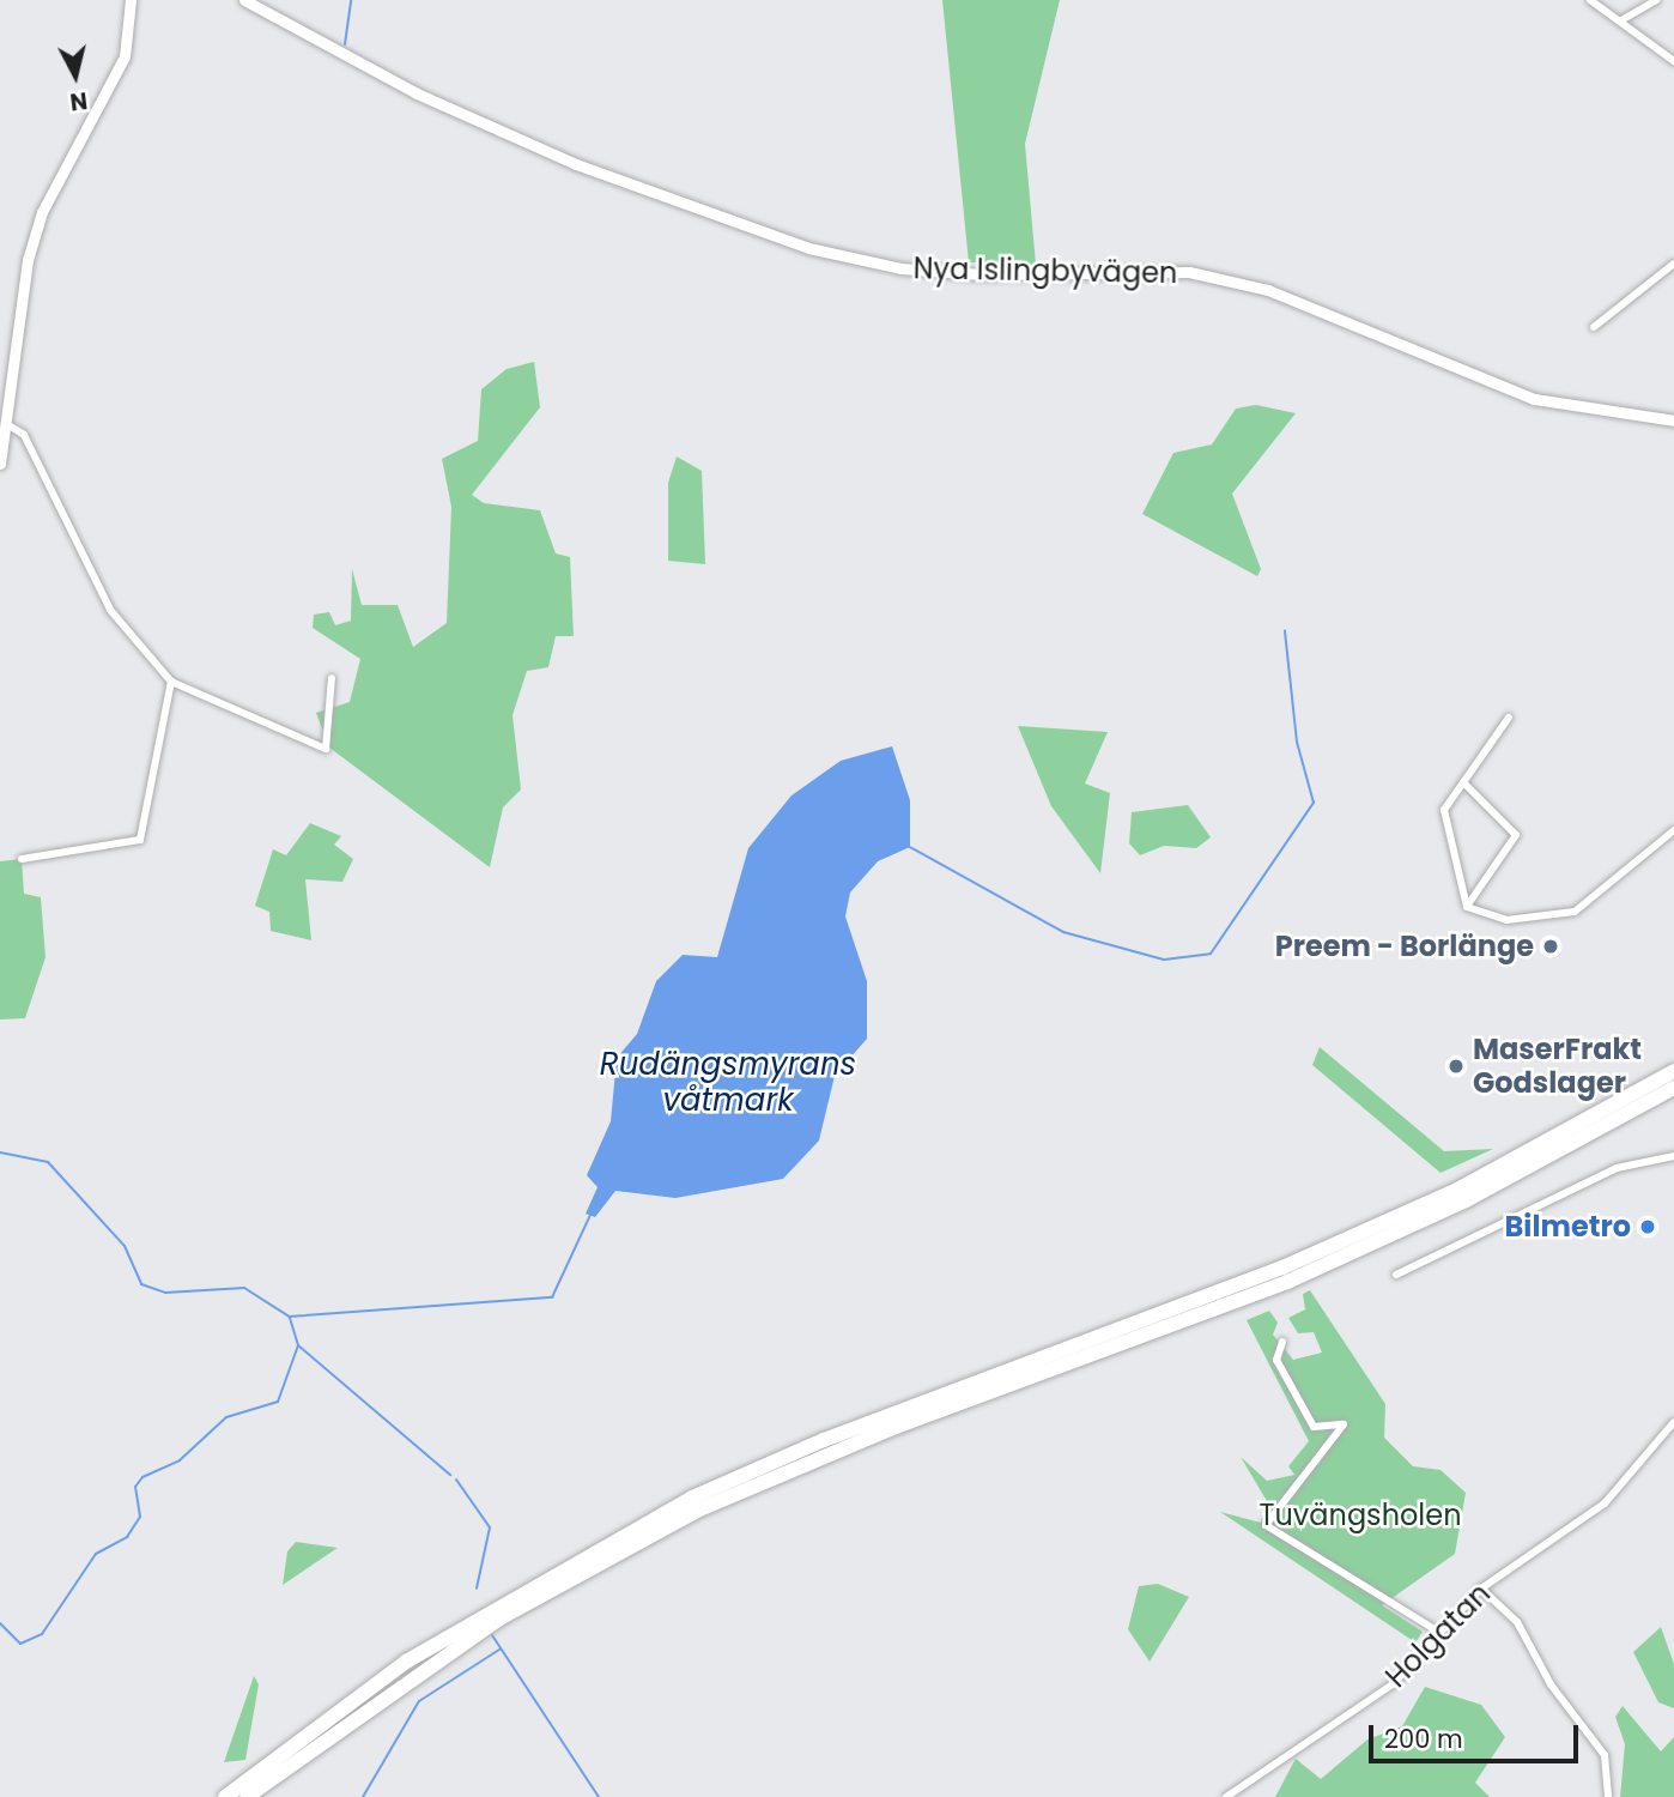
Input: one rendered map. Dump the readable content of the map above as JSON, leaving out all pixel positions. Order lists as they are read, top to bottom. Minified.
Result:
{"streets":{"street":["Nya Islingbyvägen","Holgatan"]},"water":["Rudängsmyrans våtmark"],"parks":["Tuvängsholen"],"places":["Preem - Borlänge","MaserFrakt Godslager","Bilmetro"],"scale_bar":"200 m","north":"bottom"}
